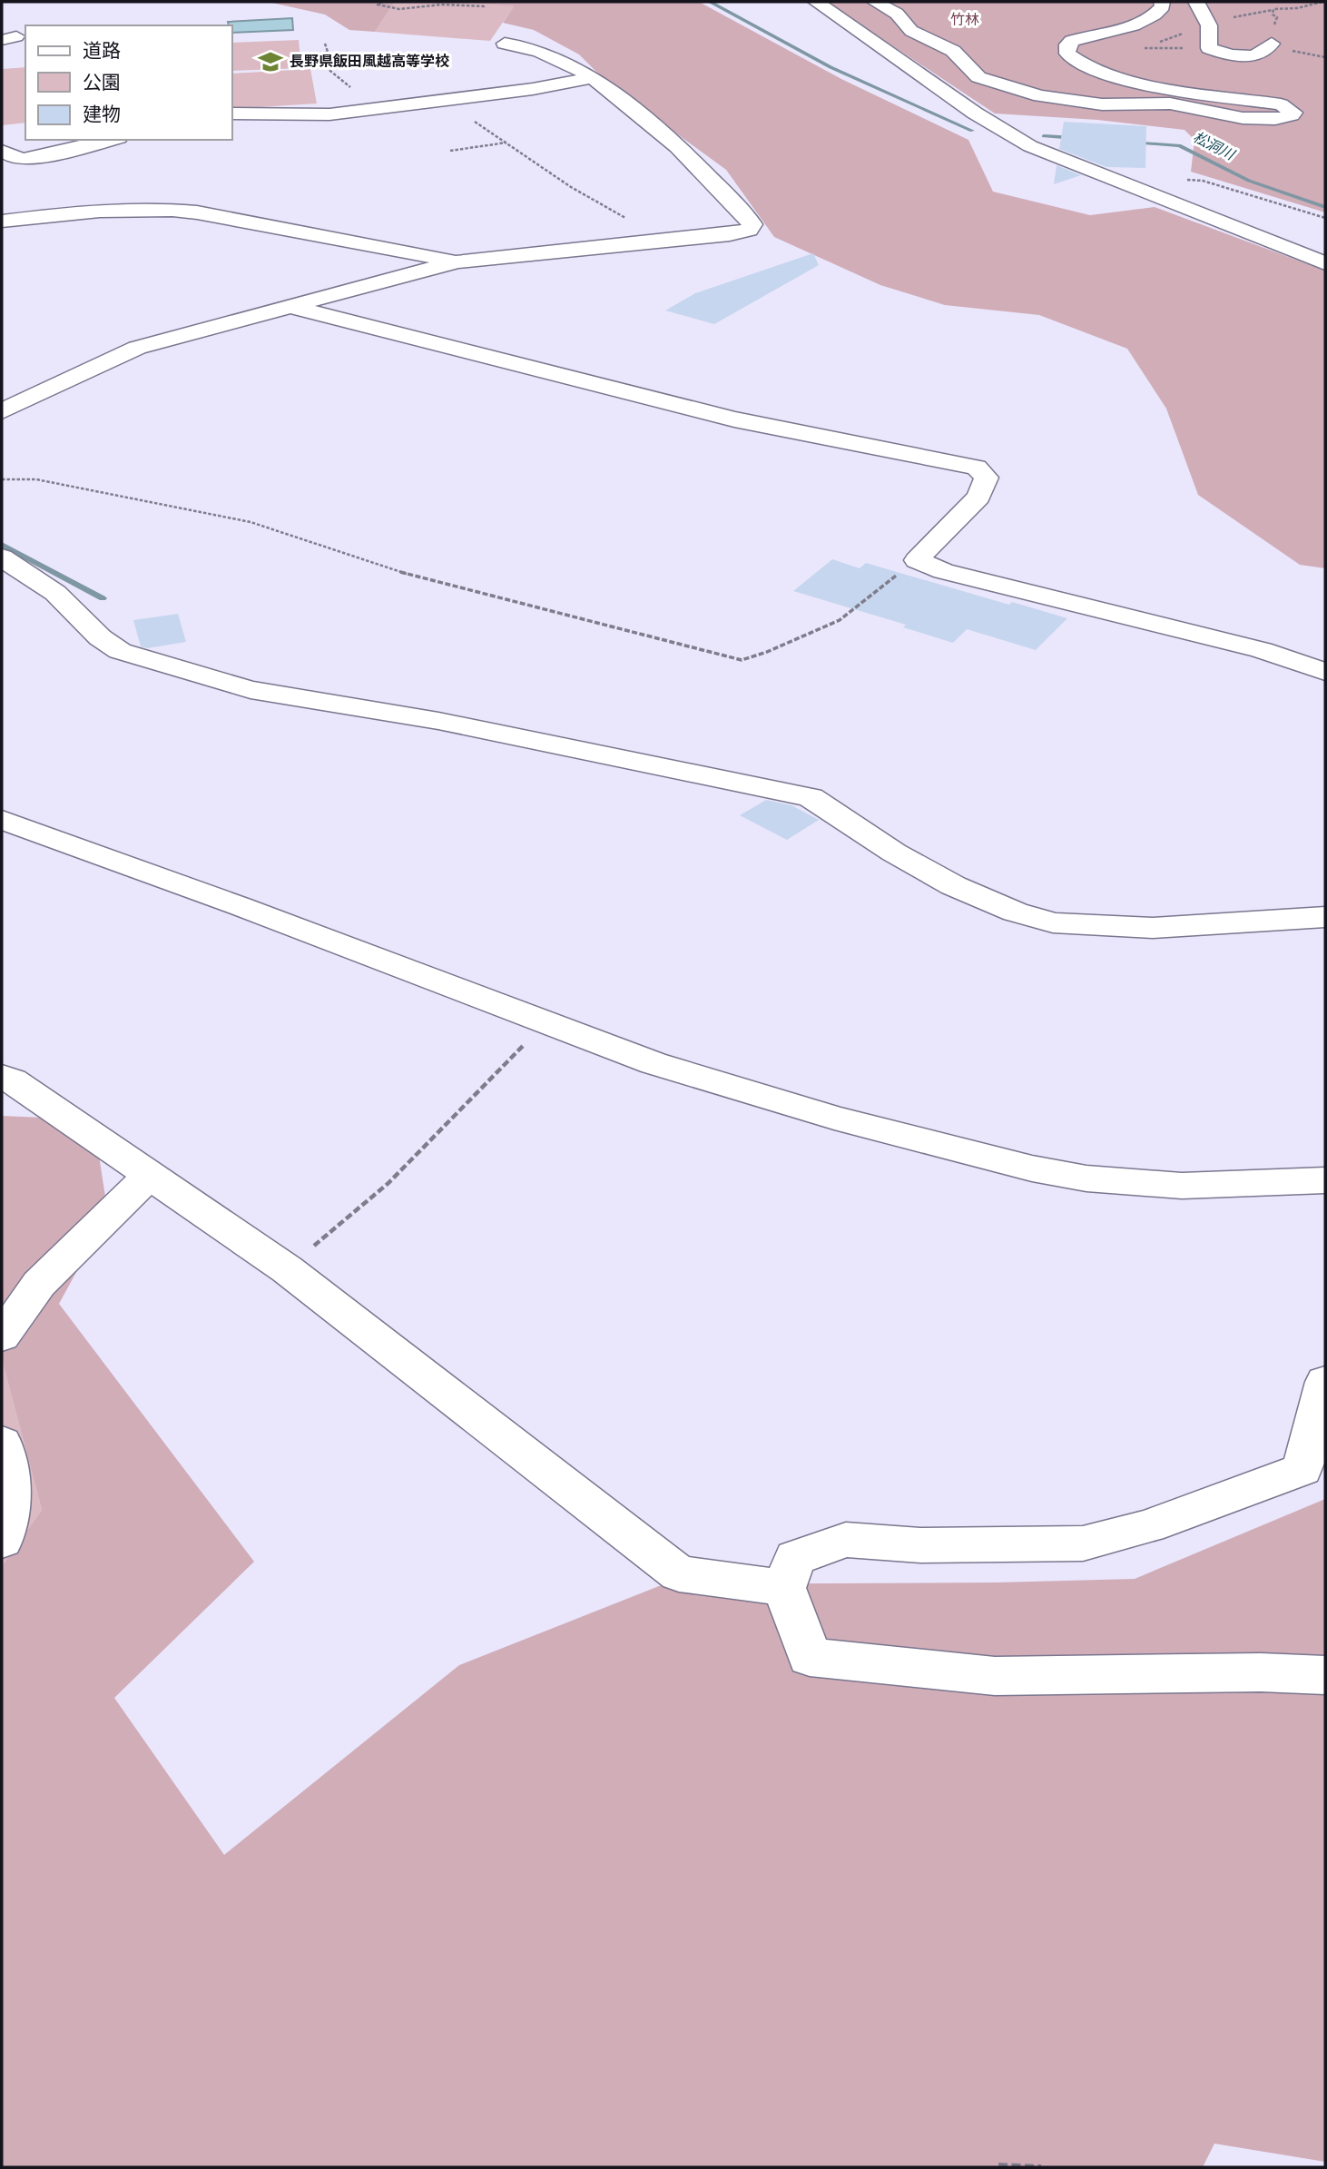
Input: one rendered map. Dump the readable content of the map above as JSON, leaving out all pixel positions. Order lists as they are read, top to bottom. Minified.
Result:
{"water":["松洞川"],"parks":["竹林"],"places":{"school or university":["長野県飯田風越高等学校"]},"legend":["道路","公園","建物"]}
